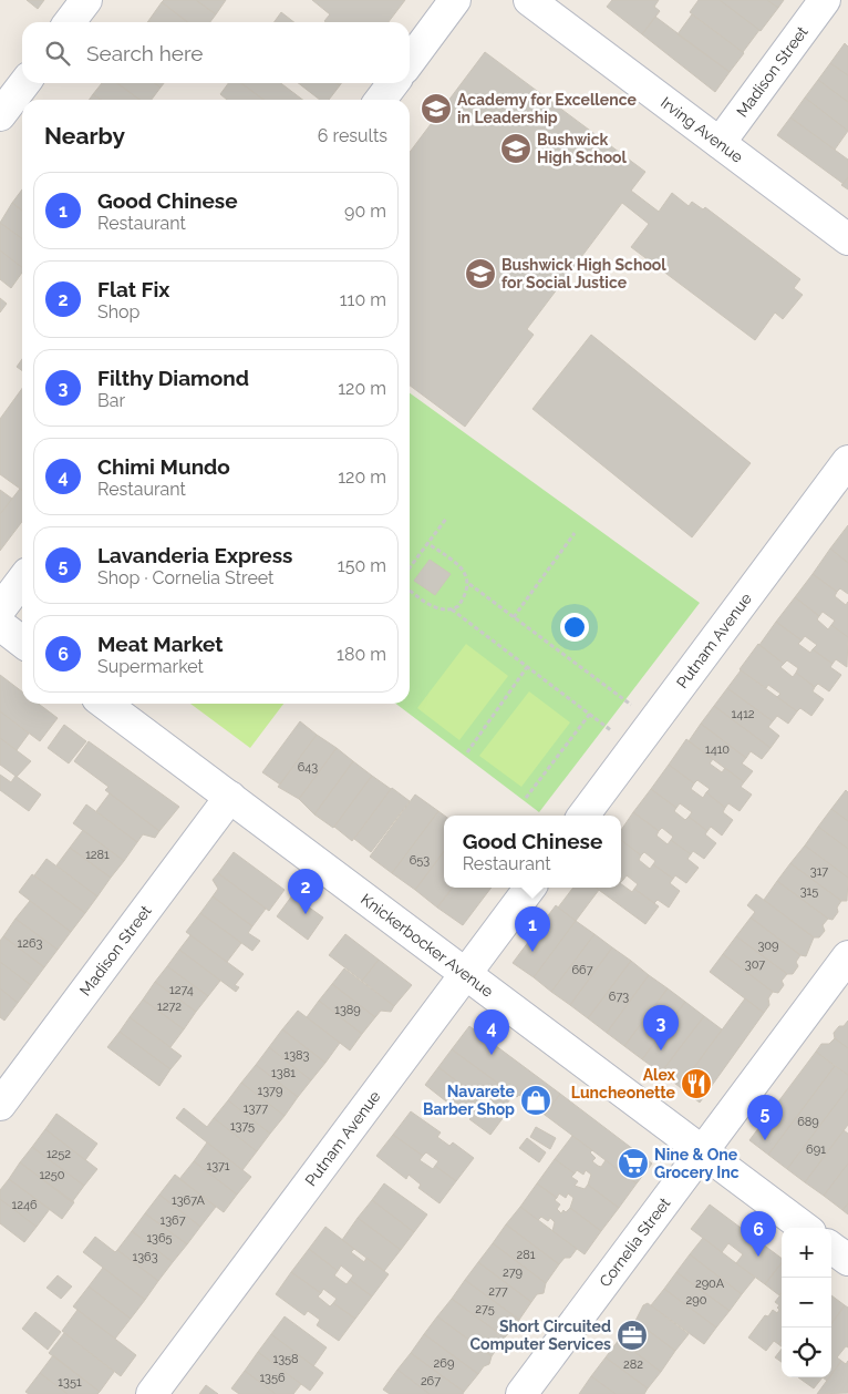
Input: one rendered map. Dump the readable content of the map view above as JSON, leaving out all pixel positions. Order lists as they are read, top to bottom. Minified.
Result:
{"streets":{"street":["Madison Street","Irving Avenue","Putnam Avenue","Knickerbocker Avenue","Cornelia Street"]},"crossings":[["Madison Street","Irving Avenue"],["Madison Street","Knickerbocker Avenue"],["Putnam Avenue","Knickerbocker Avenue"],["Knickerbocker Avenue","Cornelia Street"]],"places":{"school or university":["Academy for Excellence in Leadership","Bushwick High School","Bushwick High School for Social Justice"],"restaurant":["Alex Luncheonette"],"shop":["Navarete Barber Shop"],"supermarket":["Nine & One Grocery Inc"],"office":["Short Circuited Computer Services"]},"house_numbers":["1412","1410","643","1281","653","317","315","1263","309","307","667","1274","673","1272","1389","1383","1381","1379","1377","689","1375","691","1252","1371","1250","1367A","1246","1367","1365","281","1363","279","290A","277","290","275","1358","269","282","1356","267","1351"],"page":{"search":"Search here","heading":["Nearby","6 results"],"list":[{"mark":"1","name":"Good Chinese","note":"Restaurant","value":"90 m"},{"mark":"2","name":"Flat Fix","note":"Shop","value":"110 m"},{"mark":"3","name":"Filthy Diamond","note":"Bar","value":"120 m"},{"mark":"4","name":"Chimi Mundo","note":"Restaurant","value":"120 m"},{"mark":"5","name":"Lavanderia Express","note":"Shop · Cornelia Street","value":"150 m"},{"mark":"6","name":"Meat Market","note":"Supermarket","value":"180 m"}],"popup":["Good Chinese","Restaurant"],"pins":["2","1","3","4","5","6"],"map_buttons":["+","−"]}}
